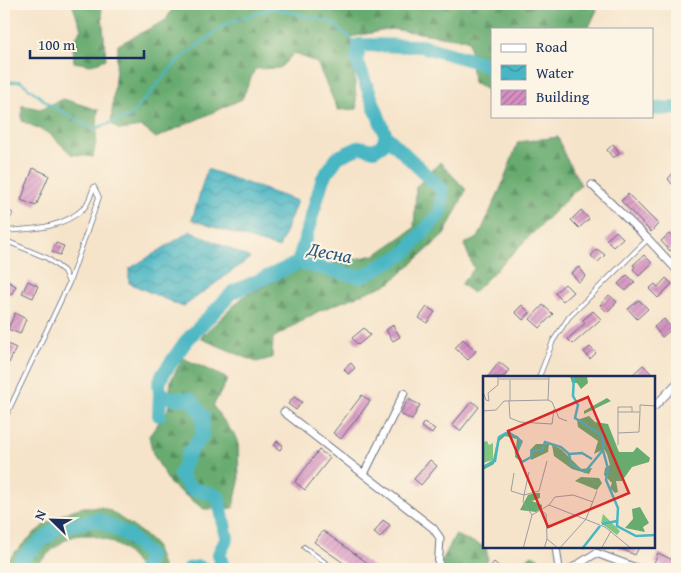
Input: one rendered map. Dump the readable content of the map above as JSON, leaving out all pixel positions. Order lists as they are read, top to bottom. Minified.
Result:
{"water":["Десна"],"legend":["Road","Water","Building"],"scale_bar":"100 m","north":"top left"}
